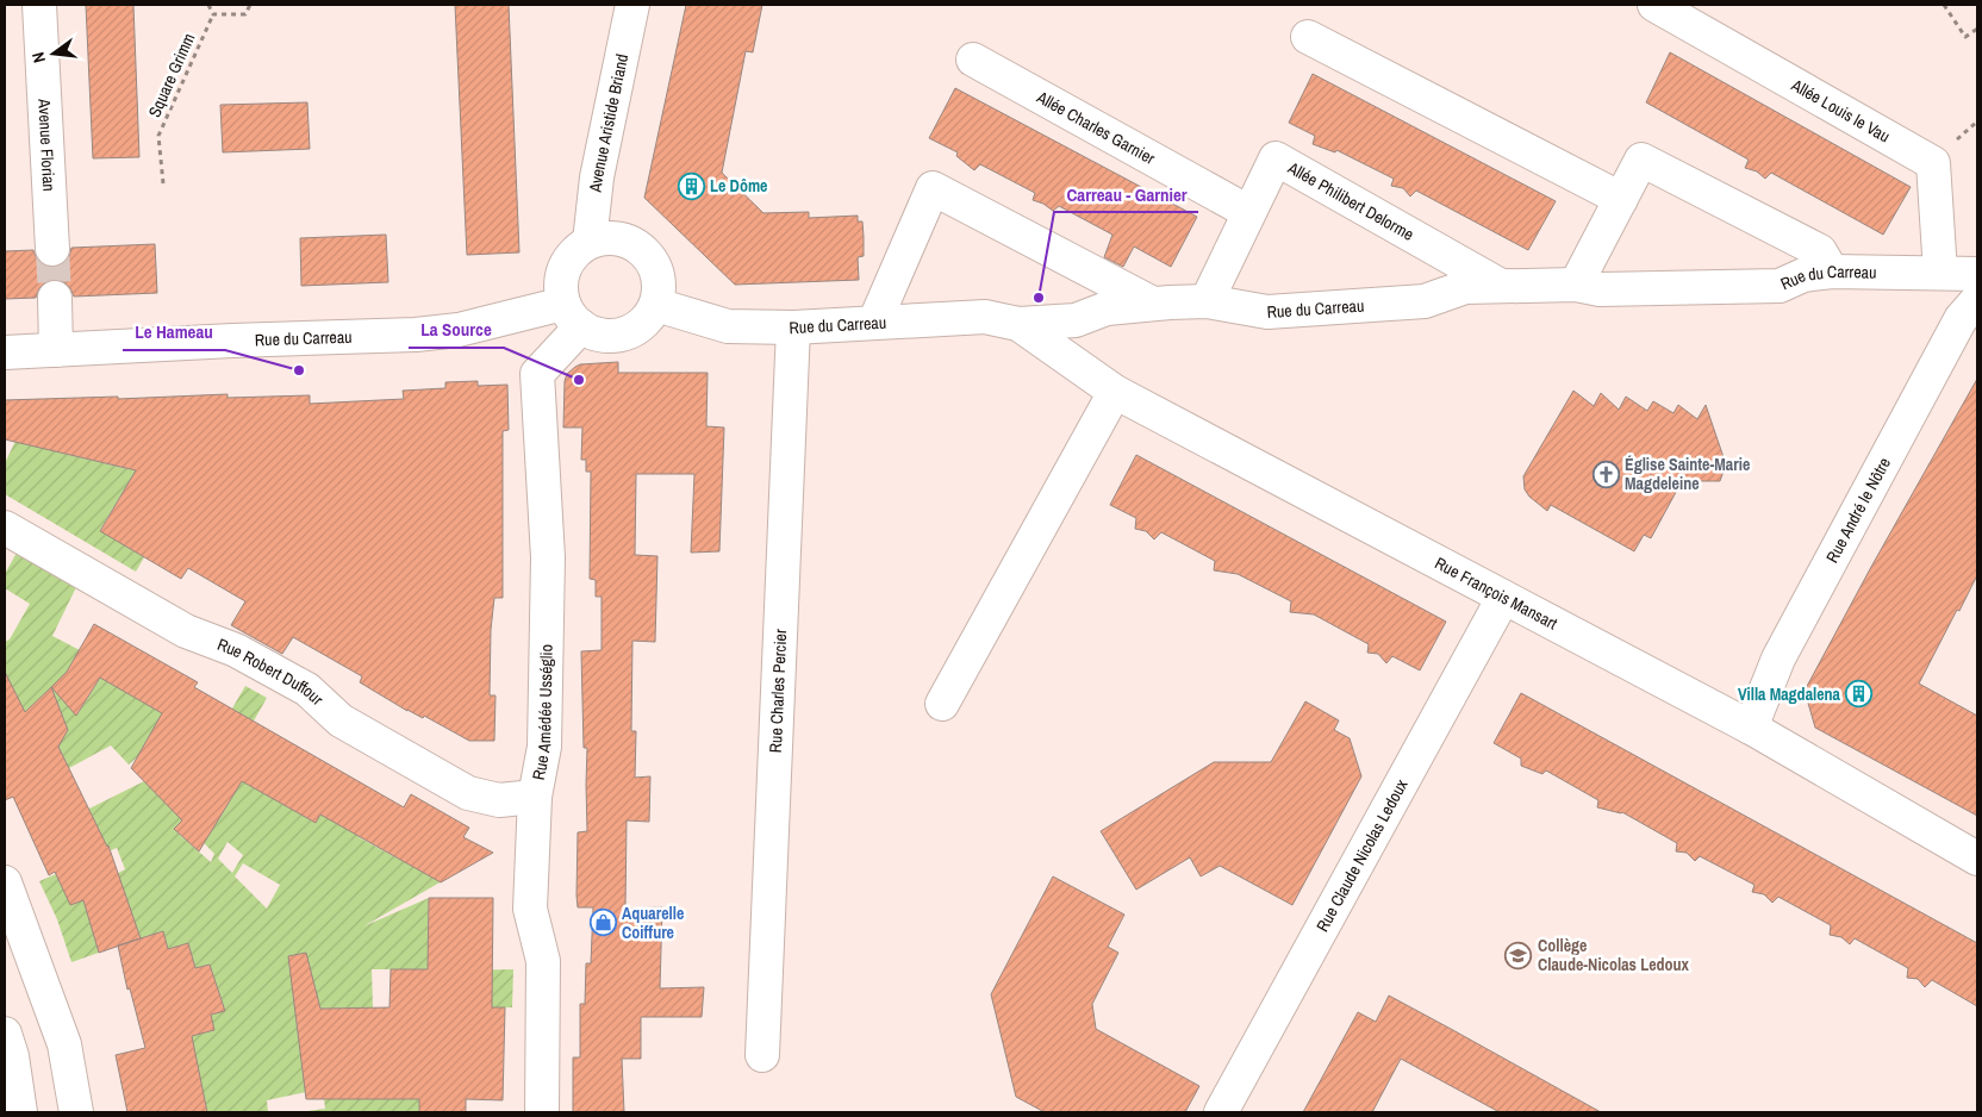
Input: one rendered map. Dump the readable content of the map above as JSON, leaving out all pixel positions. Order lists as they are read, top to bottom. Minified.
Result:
{"streets":{"street":["Allée Louis le Vau","Avenue Aristide Briand","Allée Charles Garnier","Avenue Florian","Allée Philibert Delorme","Rue du Carreau","Rue André le Nôtre","Rue François Mansart","Rue Robert Duffour","Rue Charles Percier","Rue Amédée Usséglio","Rue Claude Nicolas Ledoux"],"path":["Square Grimm"]},"crossings":[["Allée Louis le Vau","Rue du Carreau"],["Avenue Aristide Briand","Rue du Carreau"],["Avenue Aristide Briand","Rue Amédée Usséglio"],["Allée Charles Garnier","Allée Philibert Delorme"],["Allée Philibert Delorme","Rue du Carreau"],["Rue du Carreau","Rue François Mansart"],["Rue du Carreau","Rue Charles Percier"],["Rue du Carreau","Rue Amédée Usséglio"],["Rue André le Nôtre","Rue François Mansart"],["Rue François Mansart","Rue Claude Nicolas Ledoux"],["Rue Robert Duffour","Rue Amédée Usséglio"]],"places":{"building":["Le Dôme","Villa Magdalena"],"other":["Carreau - Garnier","Le Hameau","La Source"],"church":["Église Sainte-Marie Magdeleine"],"shop":["Aquarelle Coiffure"],"school or university":["Collège Claude-Nicolas Ledoux"]},"north":"left"}
